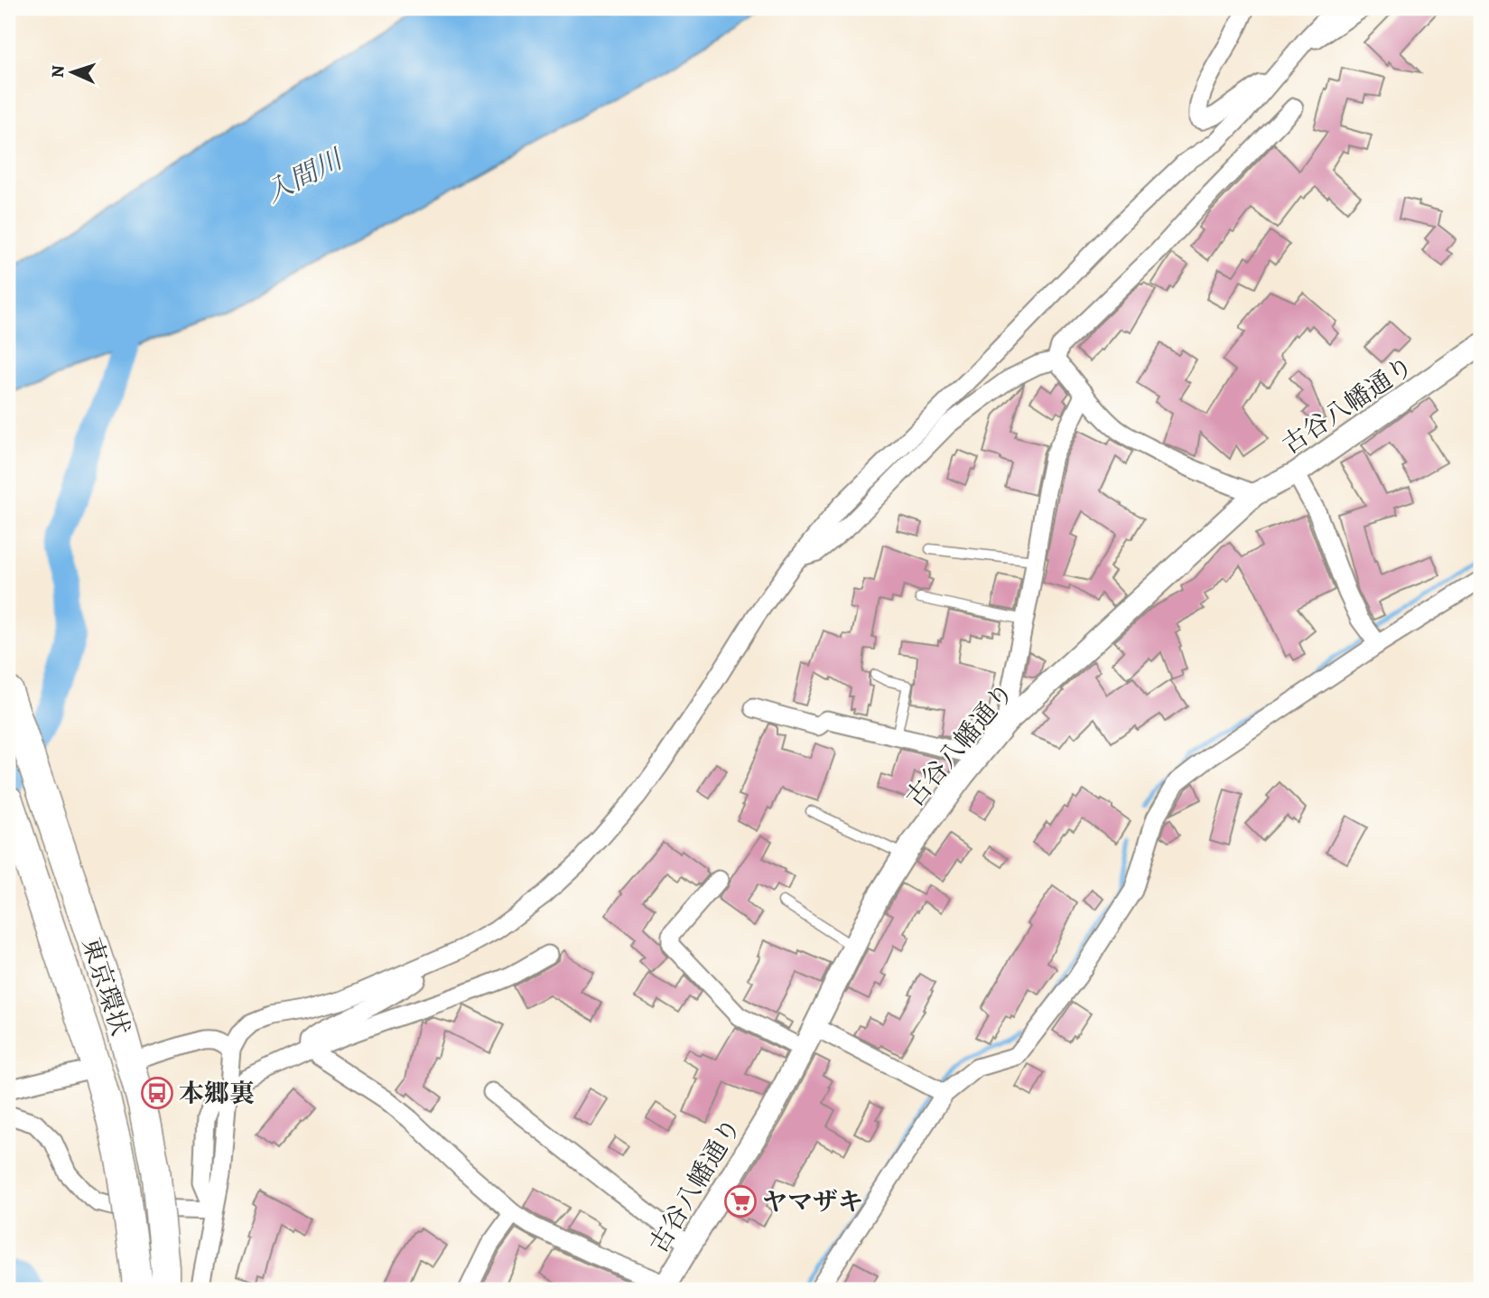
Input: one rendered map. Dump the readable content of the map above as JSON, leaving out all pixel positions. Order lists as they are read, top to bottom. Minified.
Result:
{"streets":{"highway":["東京環状"],"street":["古谷八幡通り"]},"water":["入間川"],"places":{"bus stop":["本郷裏"],"supermarket":["ヤマザキ"]},"north":"left"}
